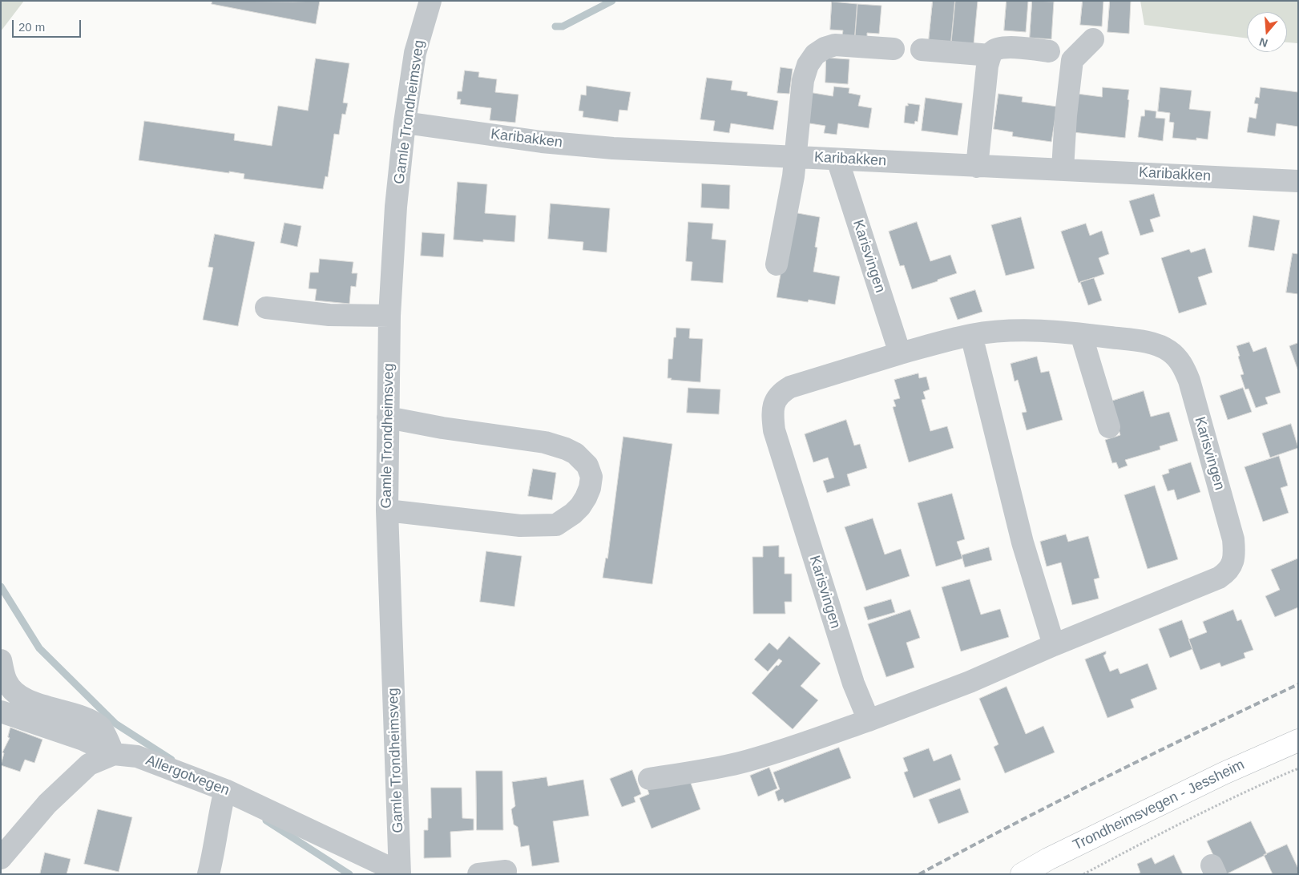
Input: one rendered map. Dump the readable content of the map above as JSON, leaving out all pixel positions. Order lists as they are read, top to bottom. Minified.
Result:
{"streets":{"main road":["Trondheimsvegen - Jessheim"],"street":["Gamle Trondheimsveg","Karibakken","Karisvingen","Allergotvegen"]},"crossings":[["Gamle Trondheimsveg","Karibakken"],["Gamle Trondheimsveg","Allergotvegen"],["Karibakken","Karisvingen"]],"scale_bar":"20 m","north":"bottom"}
